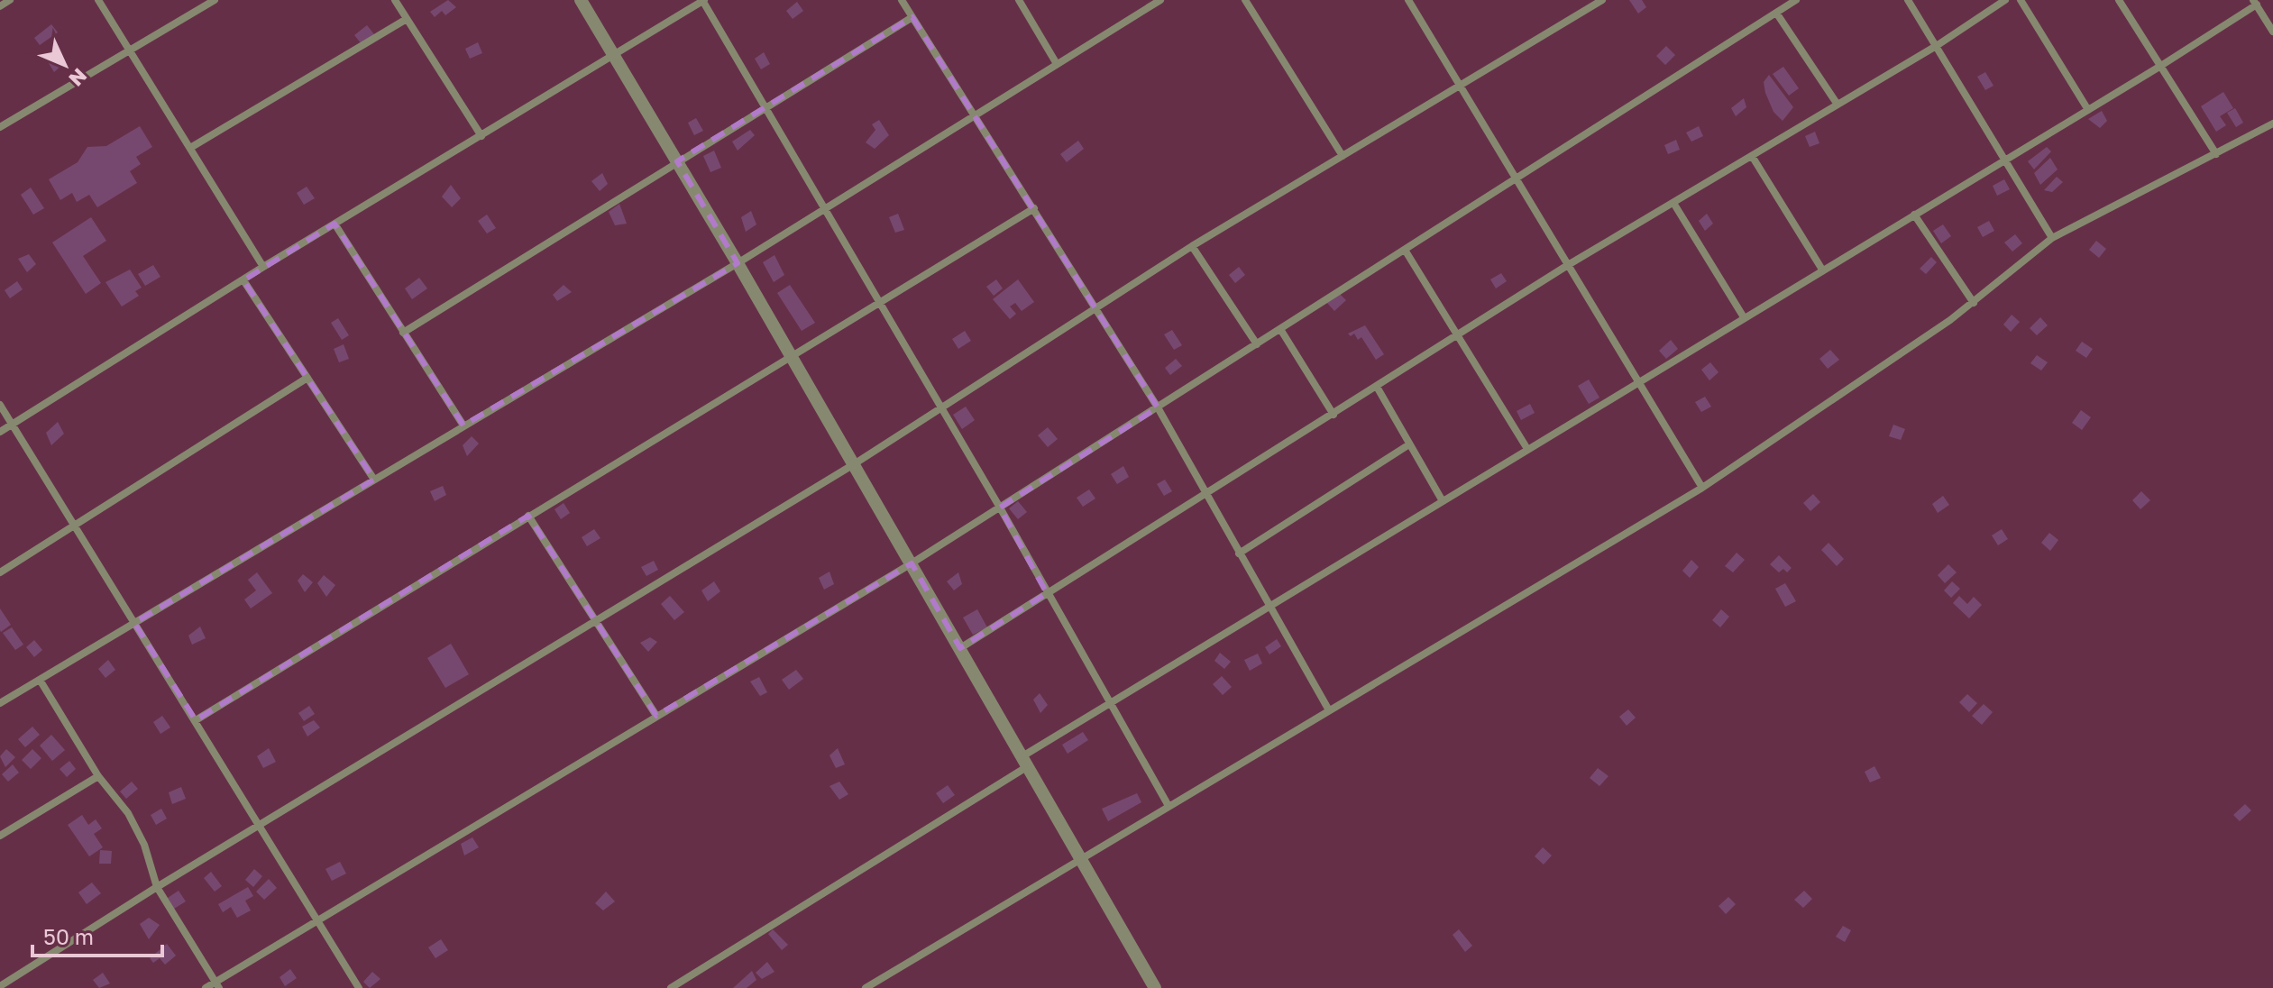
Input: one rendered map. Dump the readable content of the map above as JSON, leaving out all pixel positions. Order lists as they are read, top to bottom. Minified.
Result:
{"scale_bar":"50 m","north":"bottom right"}
